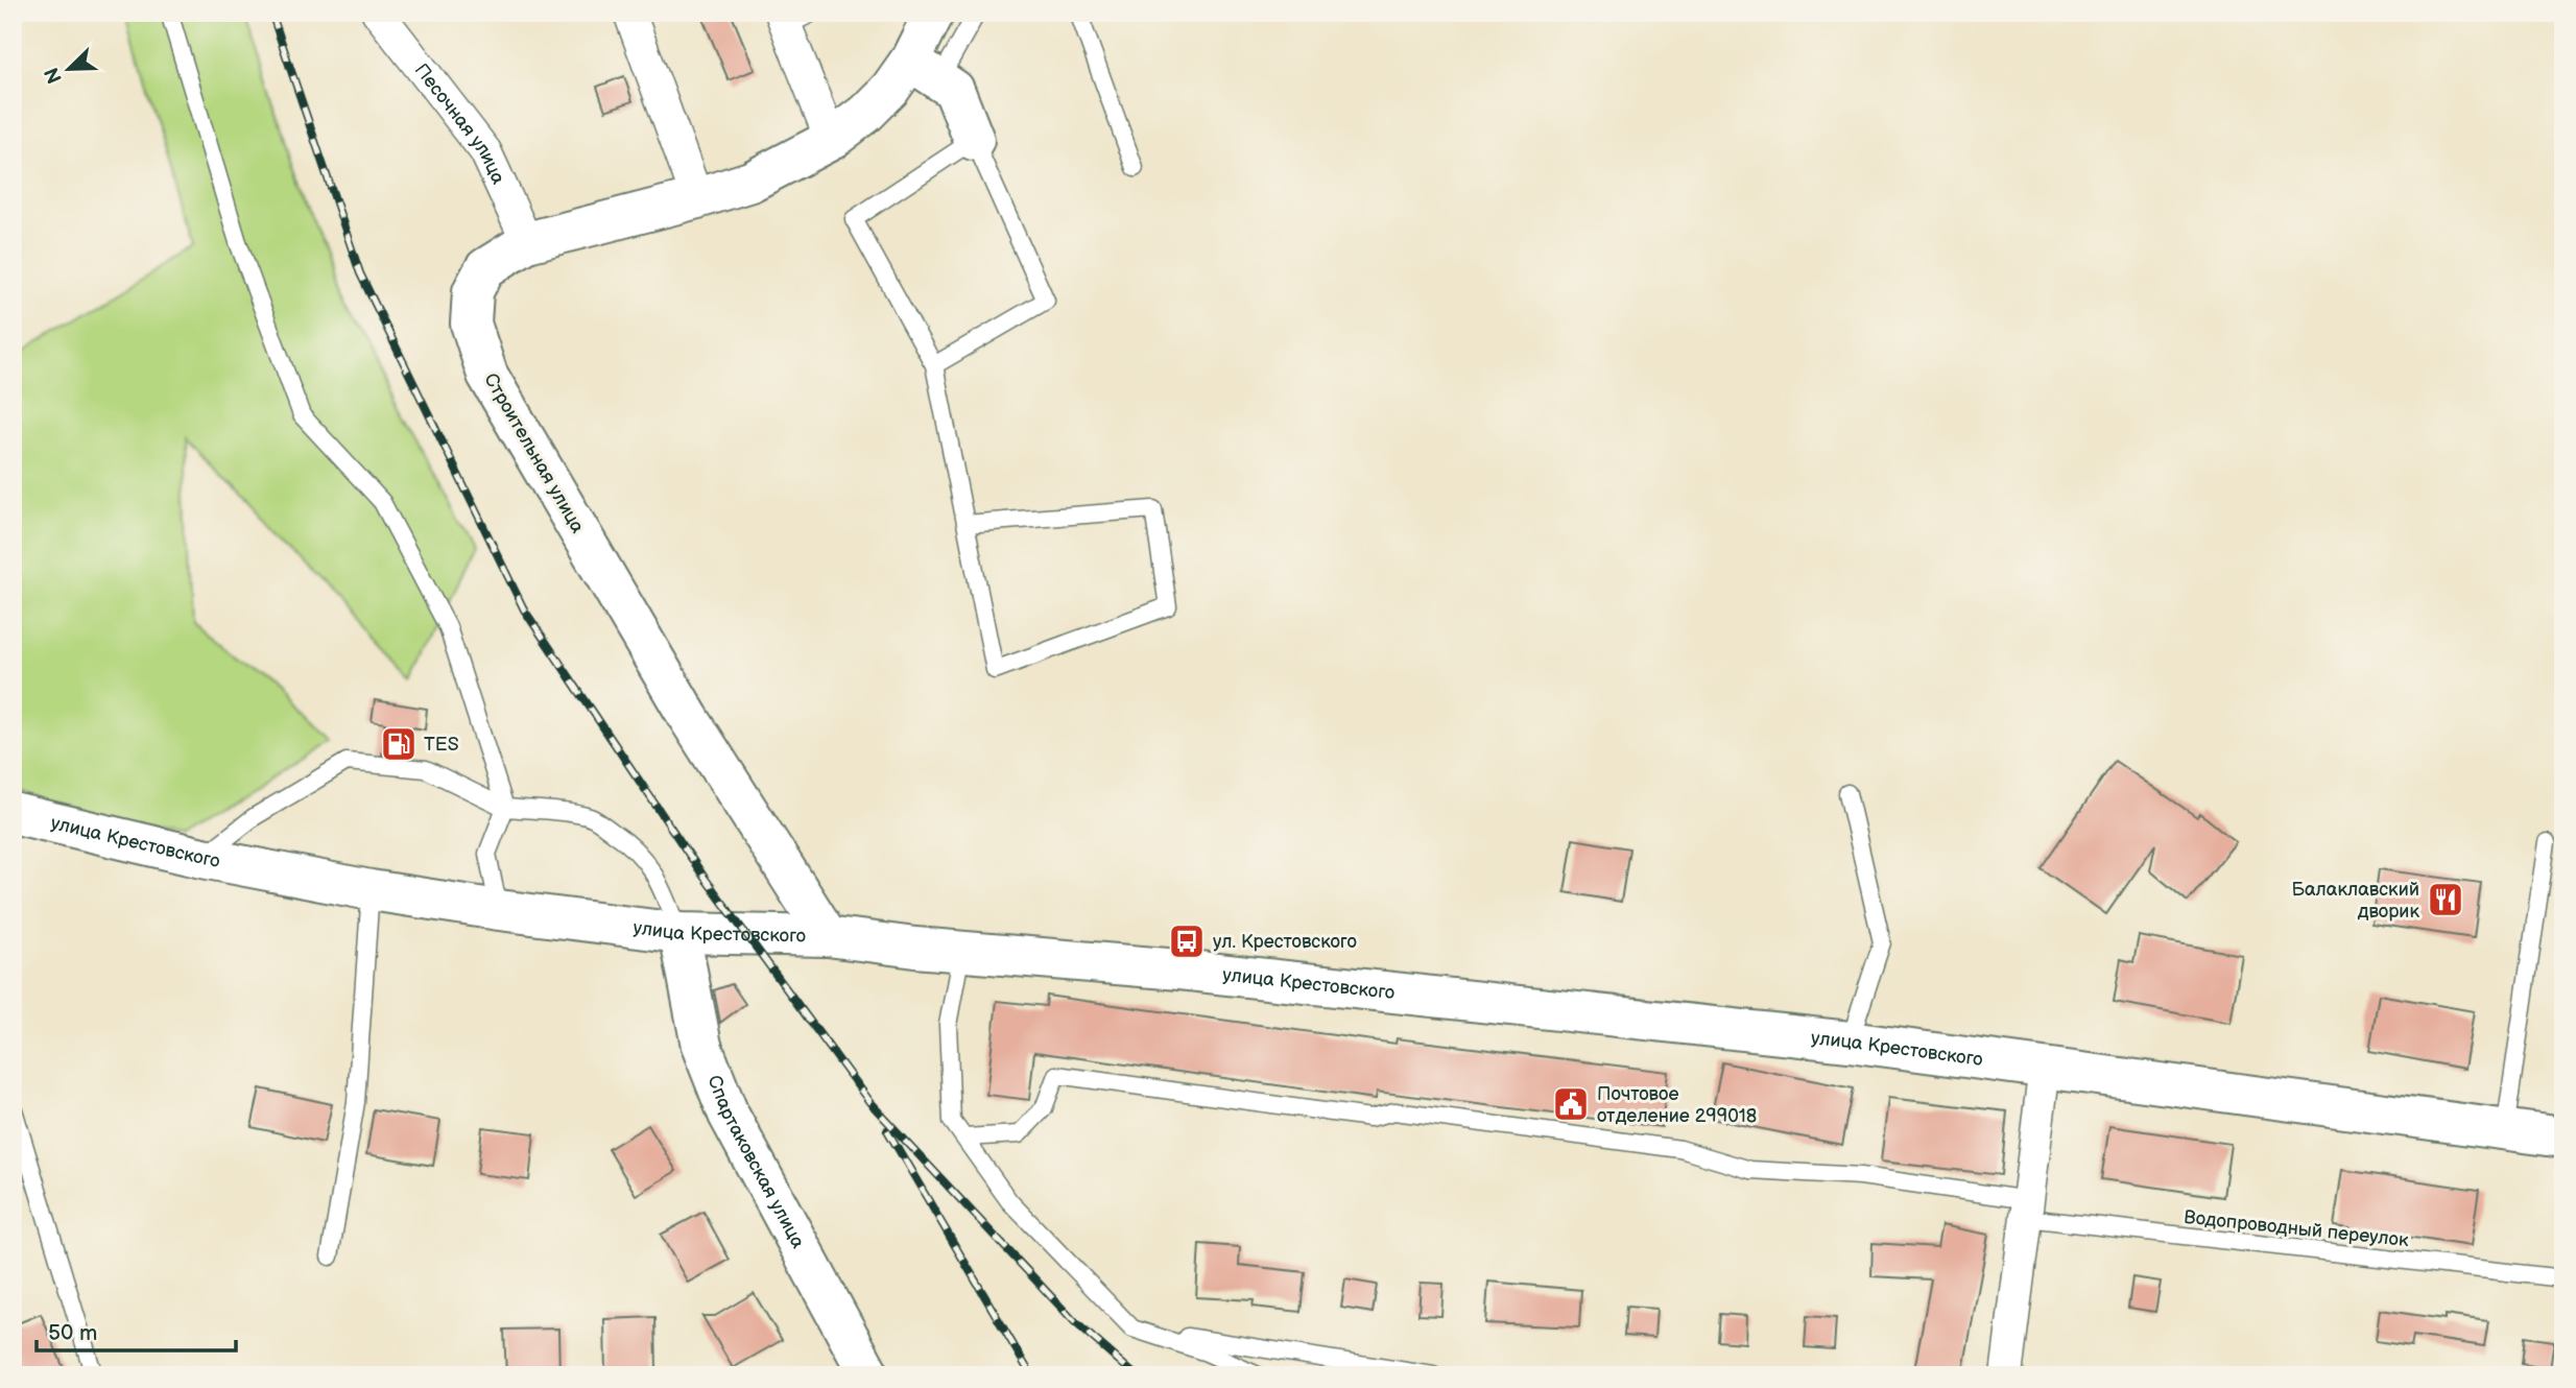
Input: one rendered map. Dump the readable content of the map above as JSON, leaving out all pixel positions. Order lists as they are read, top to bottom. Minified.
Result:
{"streets":{"main road":["Строительная улица","улица Крестовского","Спартаковская улица"],"street":["Песочная улица"],"lane":["Водопроводный переулок"]},"crossings":[["Песочная улица","Строительная улица"],["Строительная улица","улица Крестовского"],["улица Крестовского","Спартаковская улица"]],"places":{"fuel station":["TES"],"restaurant":["Балаклавский дворик"],"bus stop":["ул. Крестовского"],"public building":["Почтовое отделение 299018"]},"scale_bar":"50 m","north":"bottom left"}
